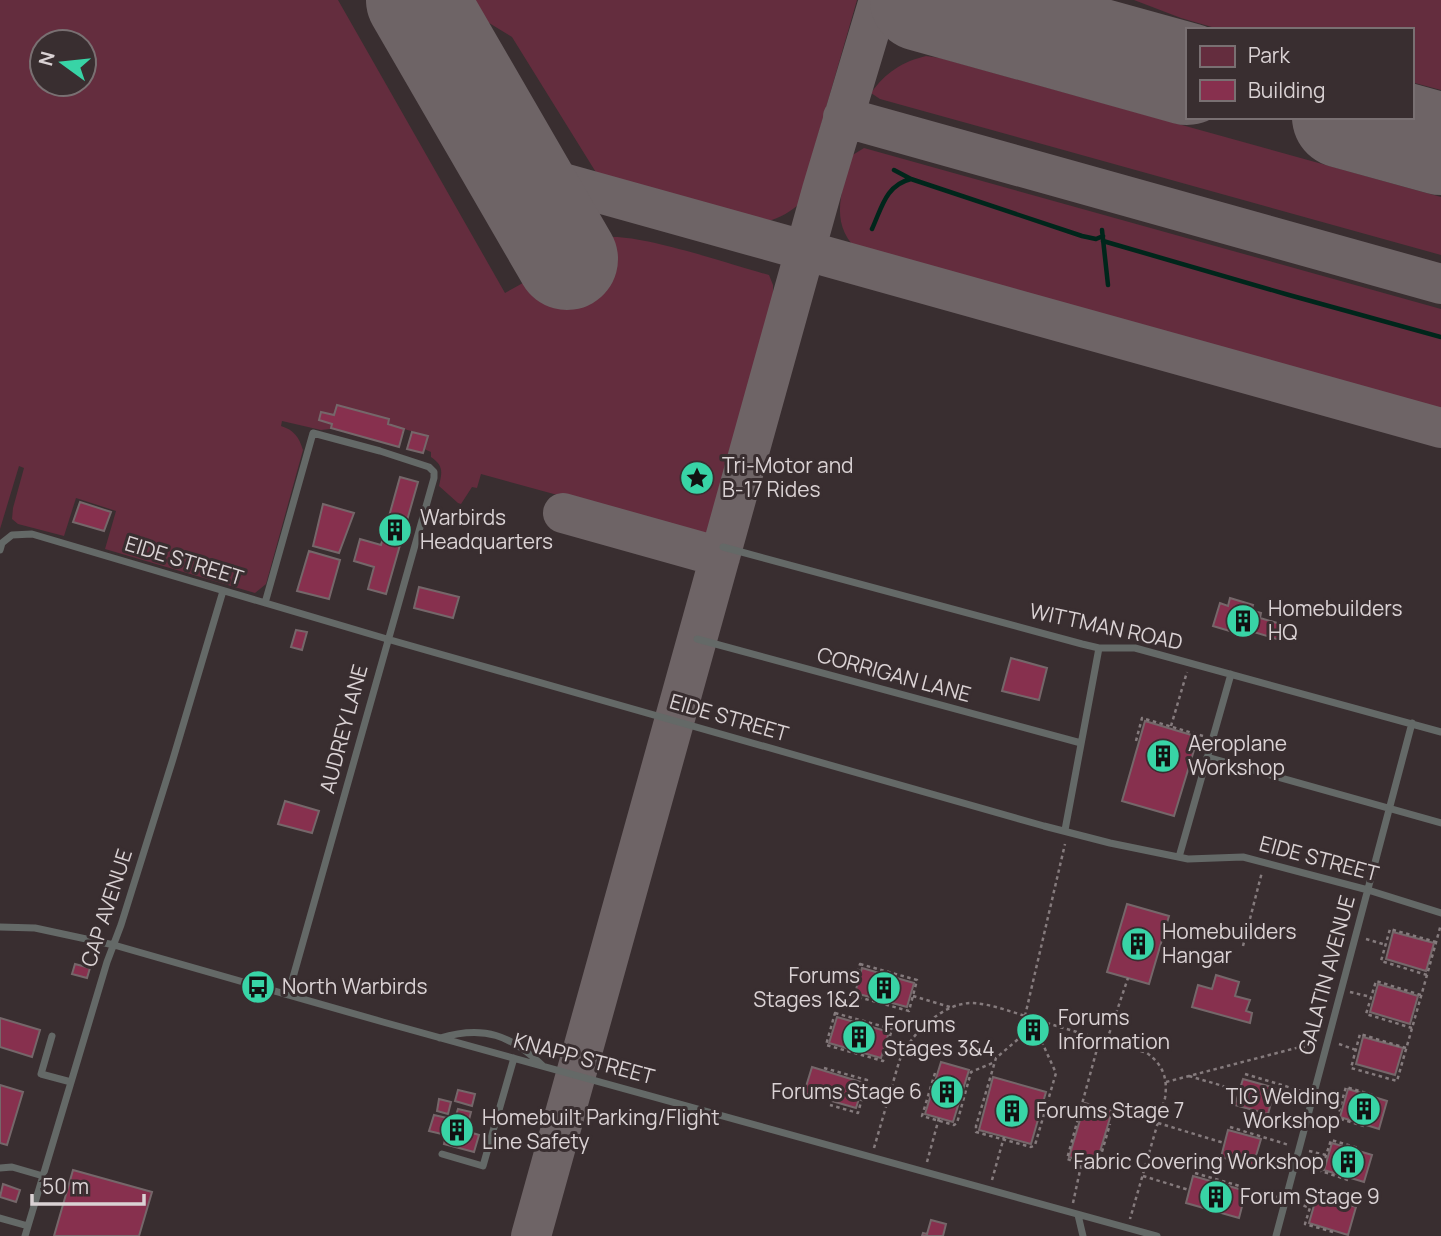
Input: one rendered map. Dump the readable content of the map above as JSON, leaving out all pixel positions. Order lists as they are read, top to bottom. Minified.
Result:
{"streets":{"lane":["EIDE STREET","WITTMAN ROAD","CORRIGAN LANE","AUDREY LANE","CAP AVENUE","GALATIN AVENUE","KNAPP STREET"]},"crossings":[["EIDE STREET","AUDREY LANE"],["EIDE STREET","CAP AVENUE"],["EIDE STREET","GALATIN AVENUE"],["WITTMAN ROAD","GALATIN AVENUE"],["AUDREY LANE","KNAPP STREET"],["CAP AVENUE","KNAPP STREET"]],"places":{"place":["Tri-Motor and B-17 Rides"],"building":["Warbirds Headquarters","Homebuilders HQ","Aeroplane Workshop","Homebuilders Hangar","Forums Stages 1&2","Forums Information","Forums Stages 3&4","Forums Stage 6","TIG Welding Workshop","Forums Stage 7","Homebuilt Parking/Flight Line Safety","Fabric Covering Workshop","Forum Stage 9"],"bus stop":["North Warbirds"]},"legend":["Park","Building"],"scale_bar":"50 m","north":"left"}
